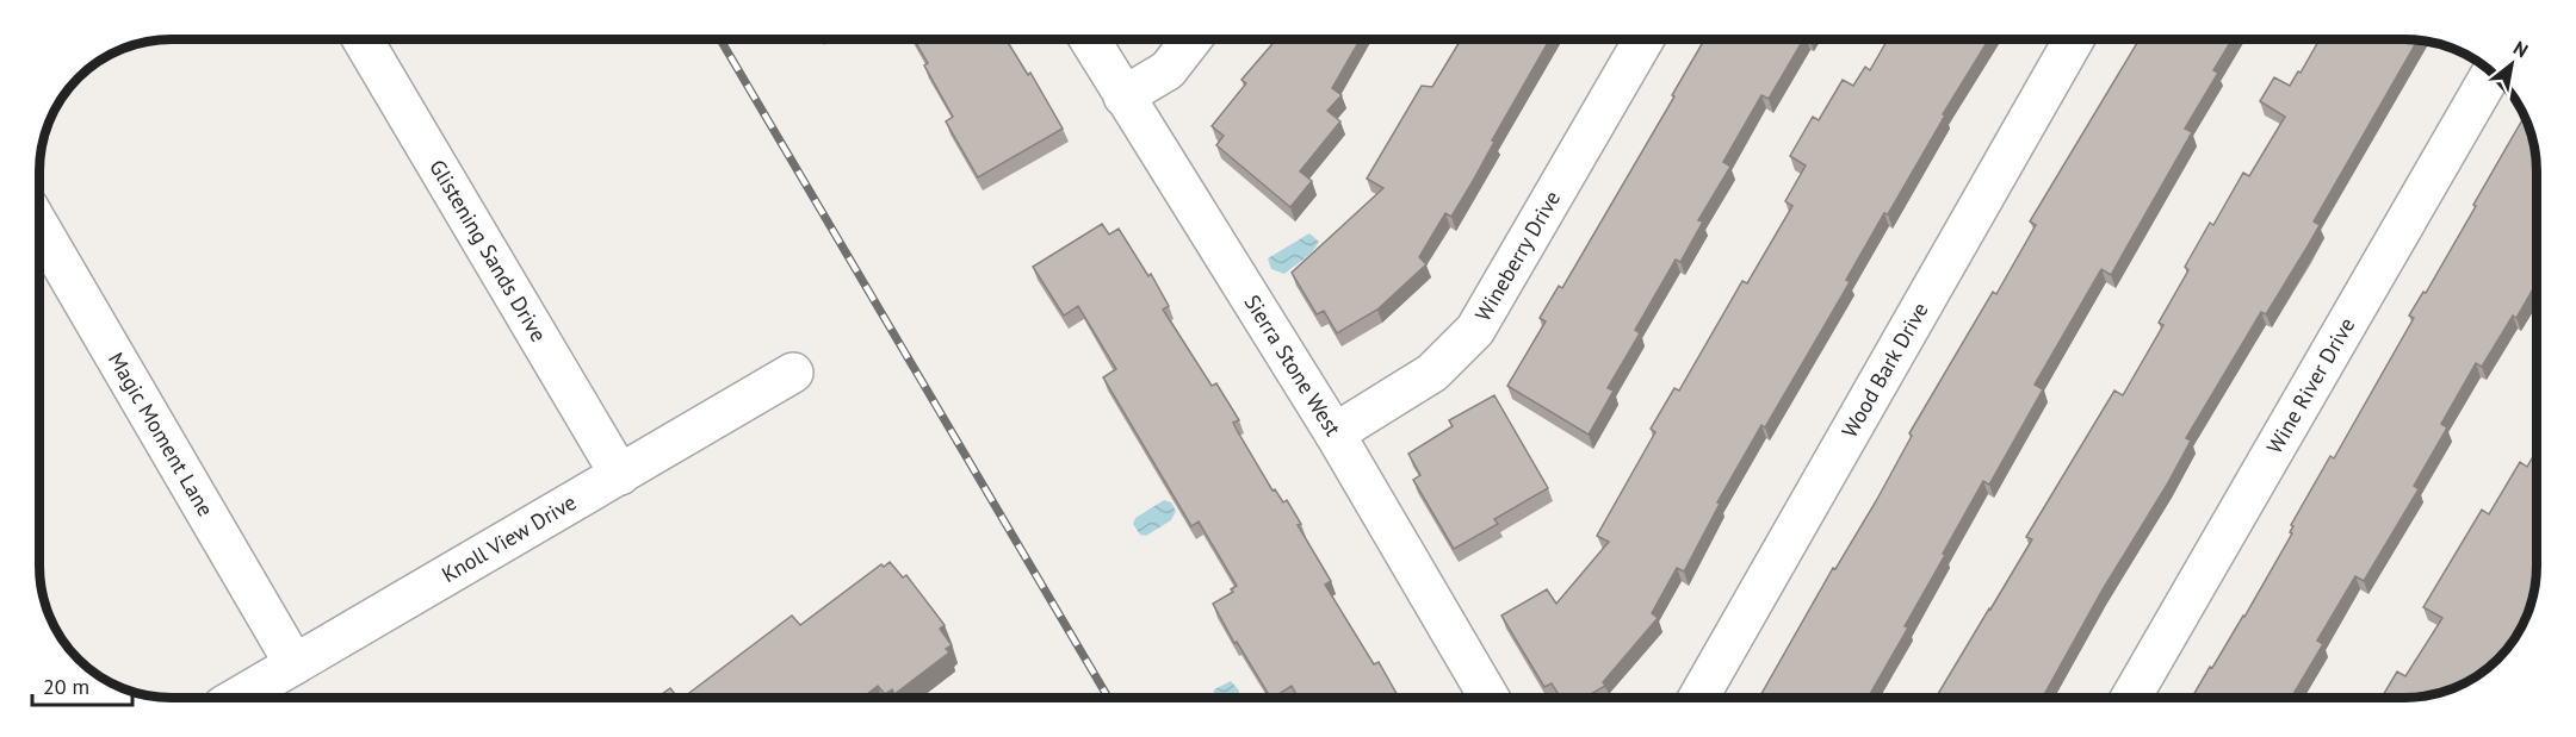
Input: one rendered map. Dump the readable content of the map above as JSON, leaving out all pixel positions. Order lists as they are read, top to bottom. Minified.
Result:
{"streets":{"street":["Glistening Sands Drive","Wineberry Drive","Sierra Stone West","Wood Bark Drive","Wine River Drive","Magic Moment Lane","Knoll View Drive"]},"crossings":[["Glistening Sands Drive","Knoll View Drive"],["Wineberry Drive","Sierra Stone West"],["Magic Moment Lane","Knoll View Drive"]],"scale_bar":"20 m","north":"top right"}
